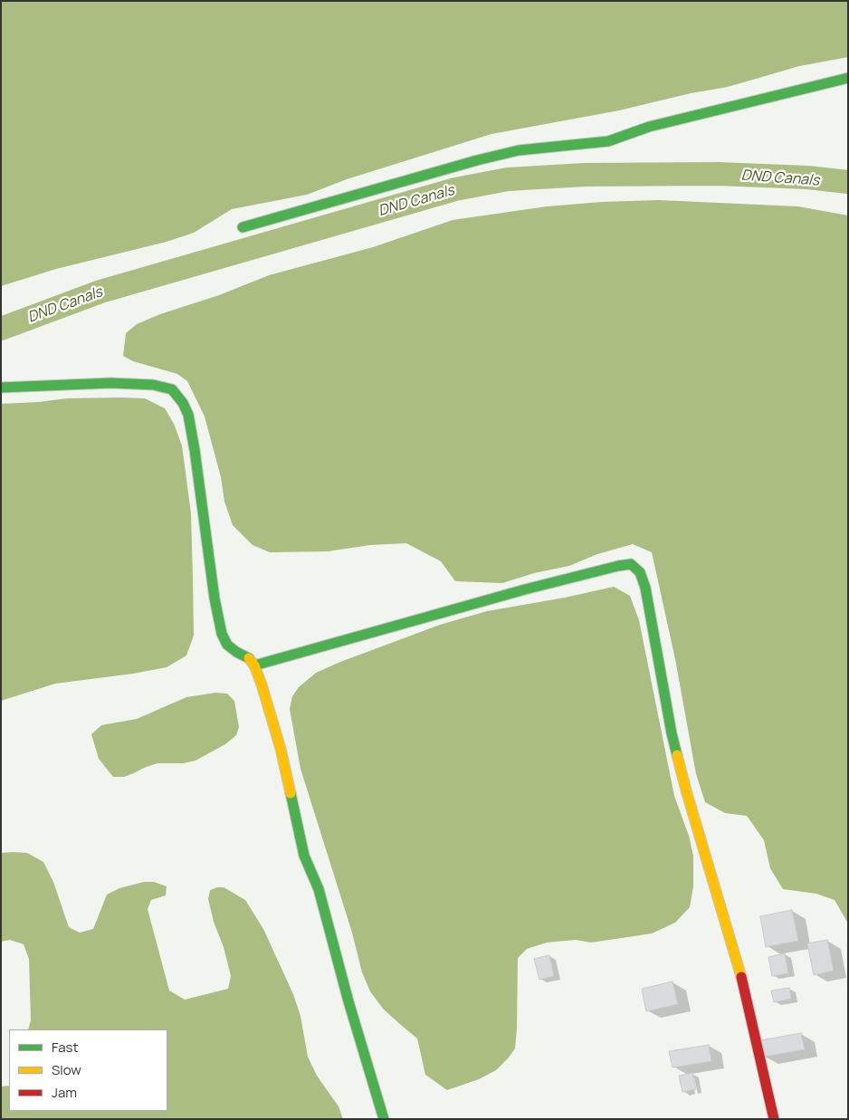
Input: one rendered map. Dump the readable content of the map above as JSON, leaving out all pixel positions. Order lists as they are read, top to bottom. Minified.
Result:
{"water":["DND Canals"],"legend":["Fast","Slow","Jam"]}
